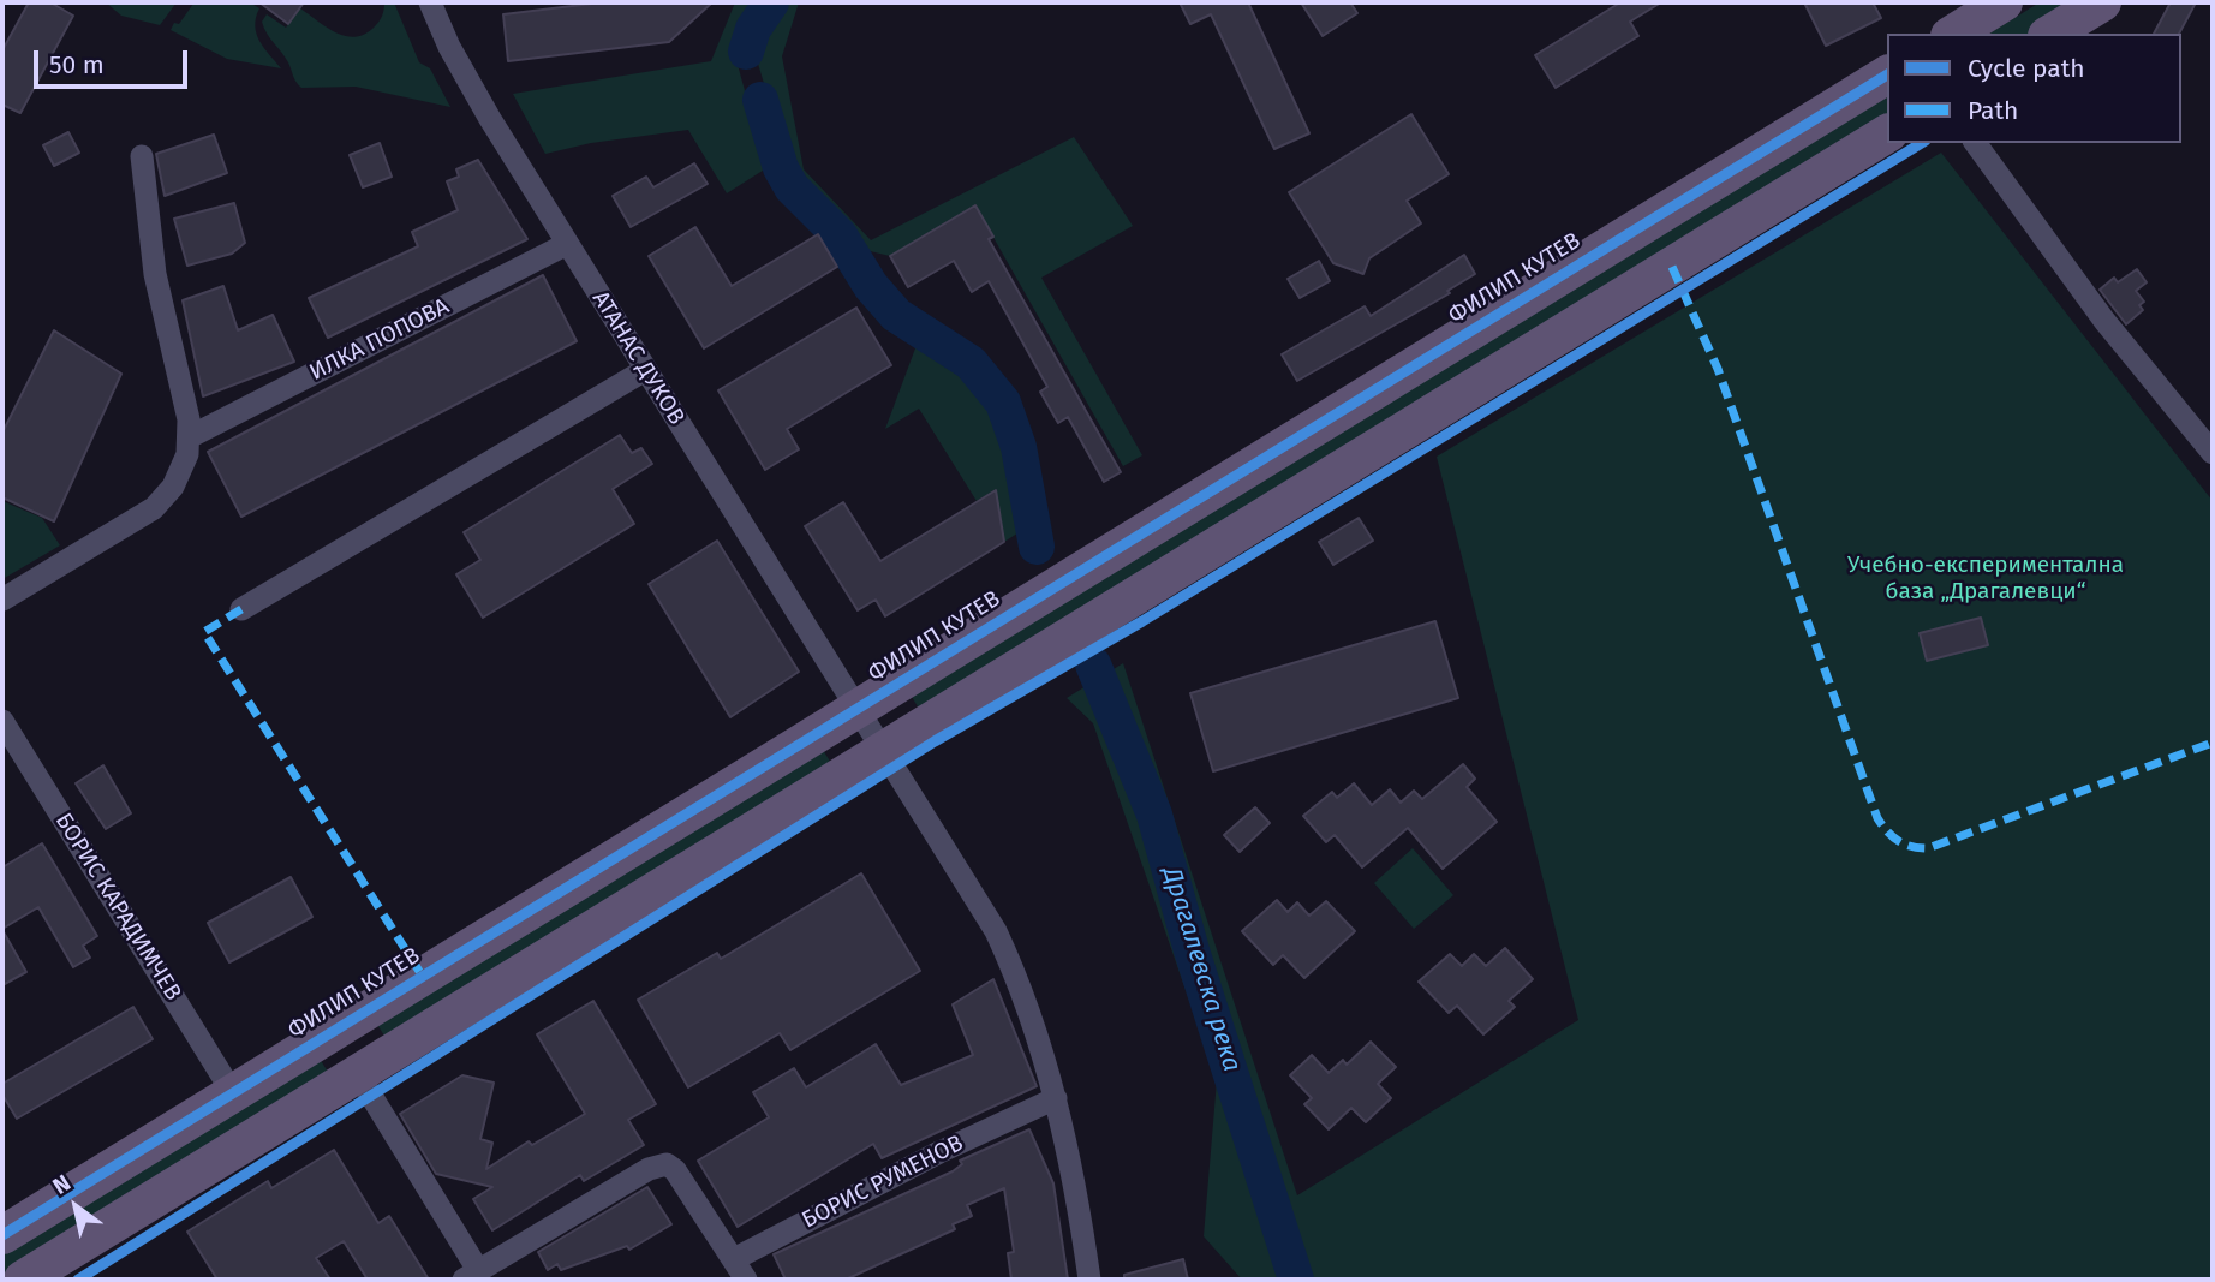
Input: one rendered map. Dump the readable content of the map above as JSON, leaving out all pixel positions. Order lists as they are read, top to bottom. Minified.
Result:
{"streets":{"main road":["ФИЛИП КУТЕВ"],"street":["ИЛКА ПОПОВА","АТАНАС ДУКОВ","БОРИС КАРАДИМЧЕВ","БОРИС РУМЕНОВ"]},"crossings":[["ФИЛИП КУТЕВ","АТАНАС ДУКОВ"],["ФИЛИП КУТЕВ","БОРИС КАРАДИМЧЕВ"],["ИЛКА ПОПОВА","АТАНАС ДУКОВ"],["АТАНАС ДУКОВ","БОРИС РУМЕНОВ"]],"water":["Драгалевска река"],"parks":["Учебно-експериментална база „Драгалевци“"],"legend":["Cycle path","Path"],"scale_bar":"50 m","north":"top left"}
